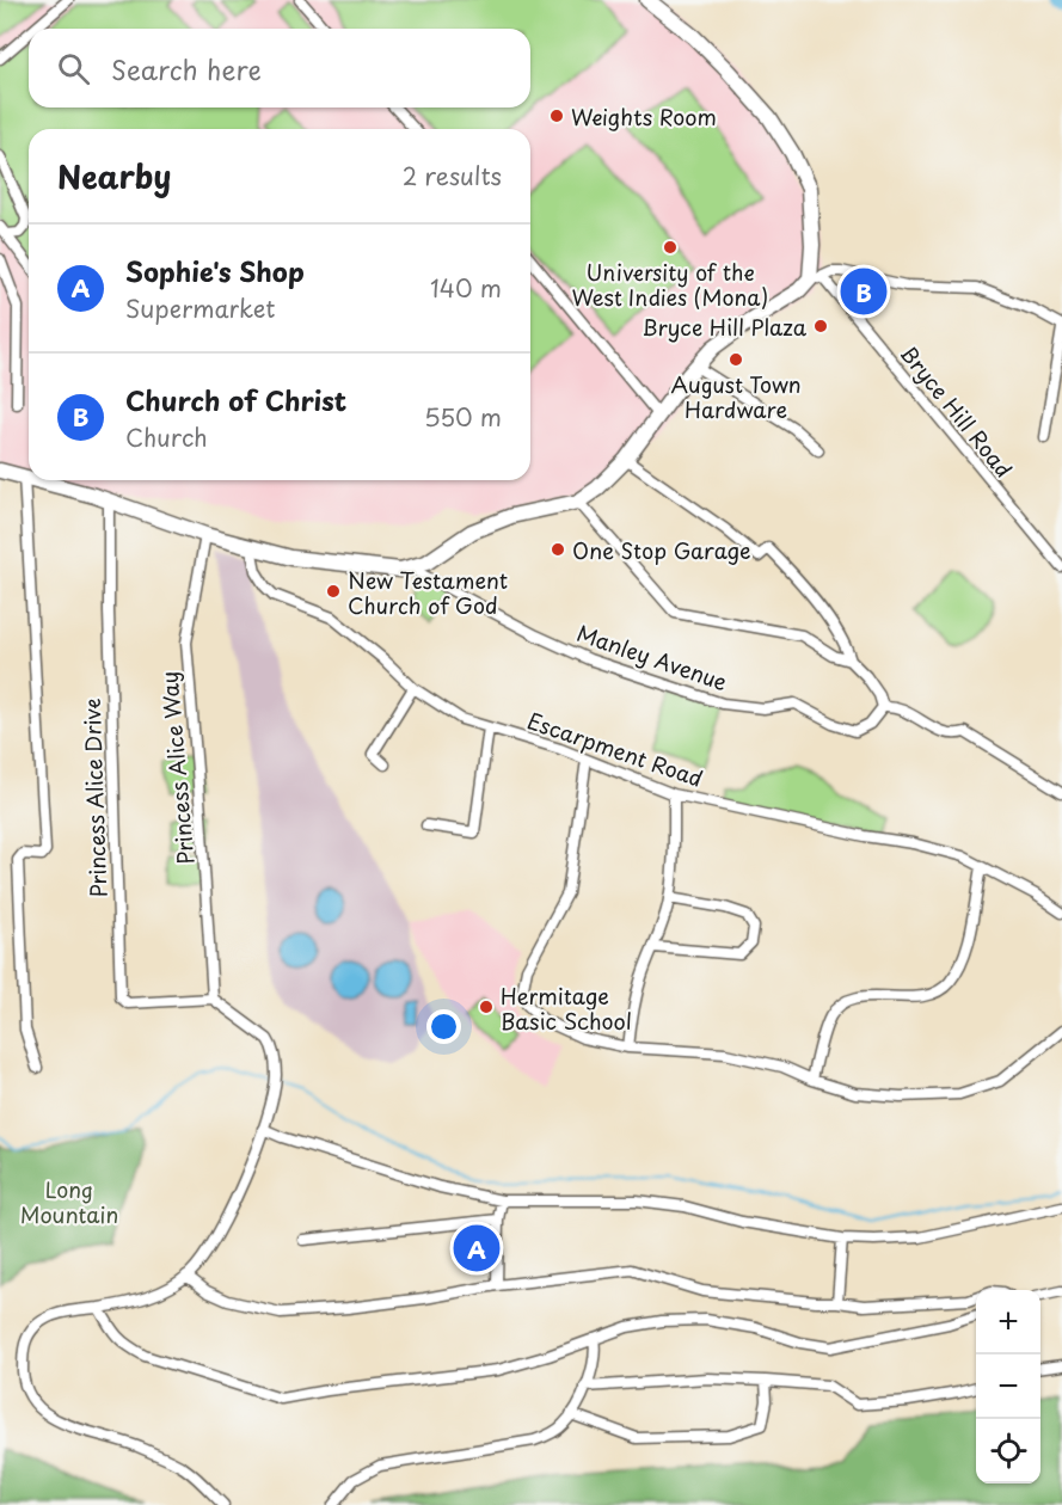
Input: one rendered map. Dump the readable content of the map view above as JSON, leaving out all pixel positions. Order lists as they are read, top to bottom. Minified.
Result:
{"streets":{"street":["Bryce Hill Road","Manley Avenue","Escarpment Road","Princess Alice Way","Princess Alice Drive"]},"crossings":[["Princess Alice Way","Princess Alice Drive"]],"parks":["Long Mountain"],"places":["Weights Room","University of the West Indies (Mona)","Bryce Hill Plaza","August Town Hardware","One Stop Garage","New Testament Church of God","Hermitage Basic School"],"page":{"search":"Search here","heading":["Nearby","2 results"],"list":[{"mark":"A","name":"Sophie's Shop","note":"Supermarket","value":"140 m"},{"mark":"B","name":"Church of Christ","note":"Church","value":"550 m"}],"pins":["B","A"],"map_buttons":["+","−"]}}
